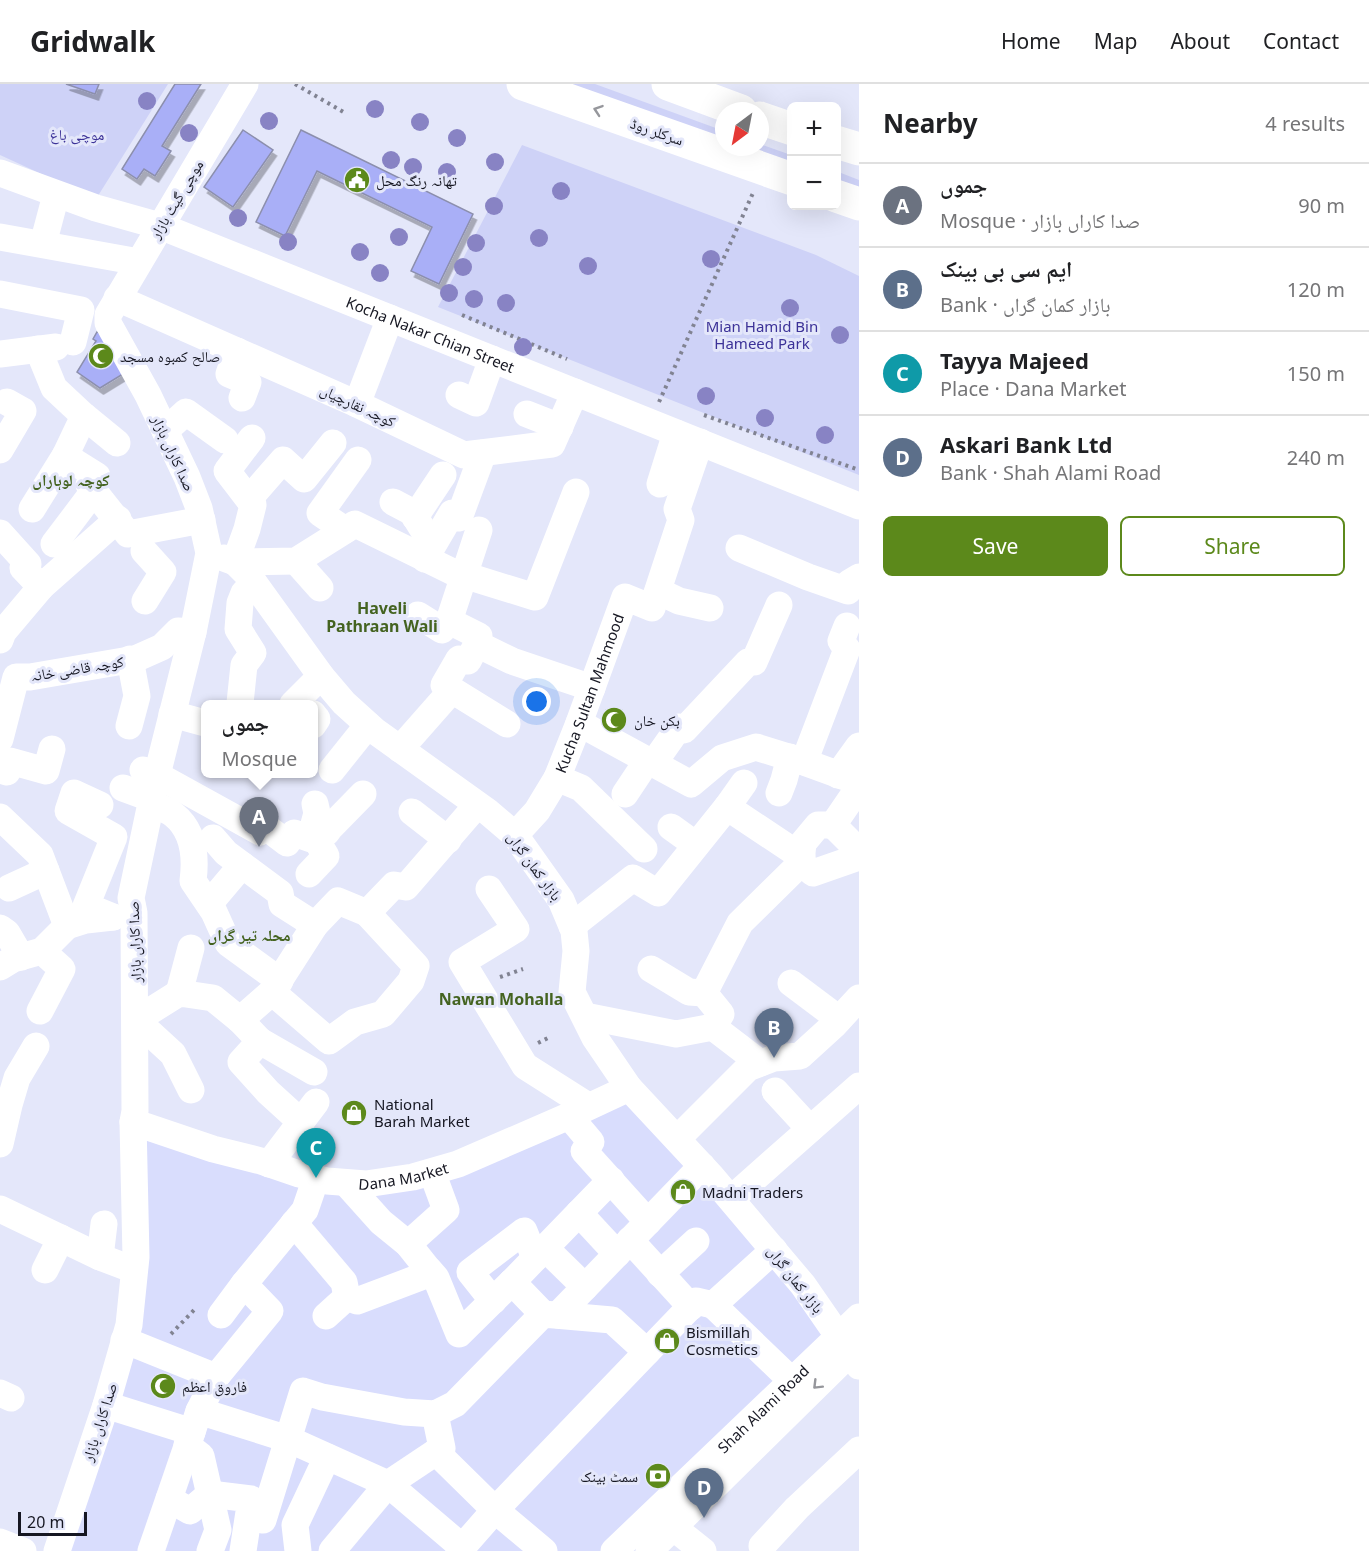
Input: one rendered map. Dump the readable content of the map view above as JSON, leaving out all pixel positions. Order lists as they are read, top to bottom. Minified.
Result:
{"streets":{"main road":["سرکلر روڈ"],"street":["موچی گیٹ بازار","Kocha Nakar Chian Street","کوچہ نقارچیاں","صدا کاراں بازار","کوچہ قاضی خانہ","Kucha Sultan Mahmood","بازار کمان گراں","Dana Market","Shah Alami Road"]},"crossings":[["موچی گیٹ بازار","Kocha Nakar Chian Street"],["موچی گیٹ بازار","کوچہ نقارچیاں"],["موچی گیٹ بازار","صدا کاراں بازار"],["Kocha Nakar Chian Street","کوچہ نقارچیاں"],["کوچہ نقارچیاں","صدا کاراں بازار"],["صدا کاراں بازار","کوچہ قاضی خانہ"],["صدا کاراں بازار","Dana Market"],["Kucha Sultan Mahmood","بازار کمان گراں"],["بازار کمان گراں","Dana Market"],["بازار کمان گراں","Shah Alami Road"]],"one_way":["سرکلر روڈ"],"districts":["کوچہ لوہاراں","Haveli Pathraan Wali","محلہ تیر گراں","Nawan Mohalla"],"parks":["موچی باغ","Mian Hamid Bin Hameed Park"],"places":{"public building":["تھانہ رنگ محل"],"mosque":["صالح کمبوہ مسجد","بکن خان","فاروق اعظم"],"shop":["National Barah Market","Madni Traders","Bismillah Cosmetics"],"bank":["سمٹ بینک"]},"scale_bar":"20 m","north":"bottom left","page":{"header":"Gridwalk","nav":["Home","Map","About","Contact"],"heading":["Nearby","4 results"],"map_buttons":["+","−"],"list":[{"mark":"A","name":"جموں","note":"Mosque · صدا کاراں بازار","value":"90 m"},{"mark":"B","name":"ایم سی بی بینک","note":"Bank · بازار کمان گراں","value":"120 m"},{"mark":"C","name":"Tayya Majeed","note":"Place · Dana Market","value":"150 m"},{"mark":"D","name":"Askari Bank Ltd","note":"Bank · Shah Alami Road","value":"240 m"}],"buttons":["Save","Share"],"popup":["جموں","Mosque"],"pins":["A","B","C","D"],"scale":"20 m"}}
